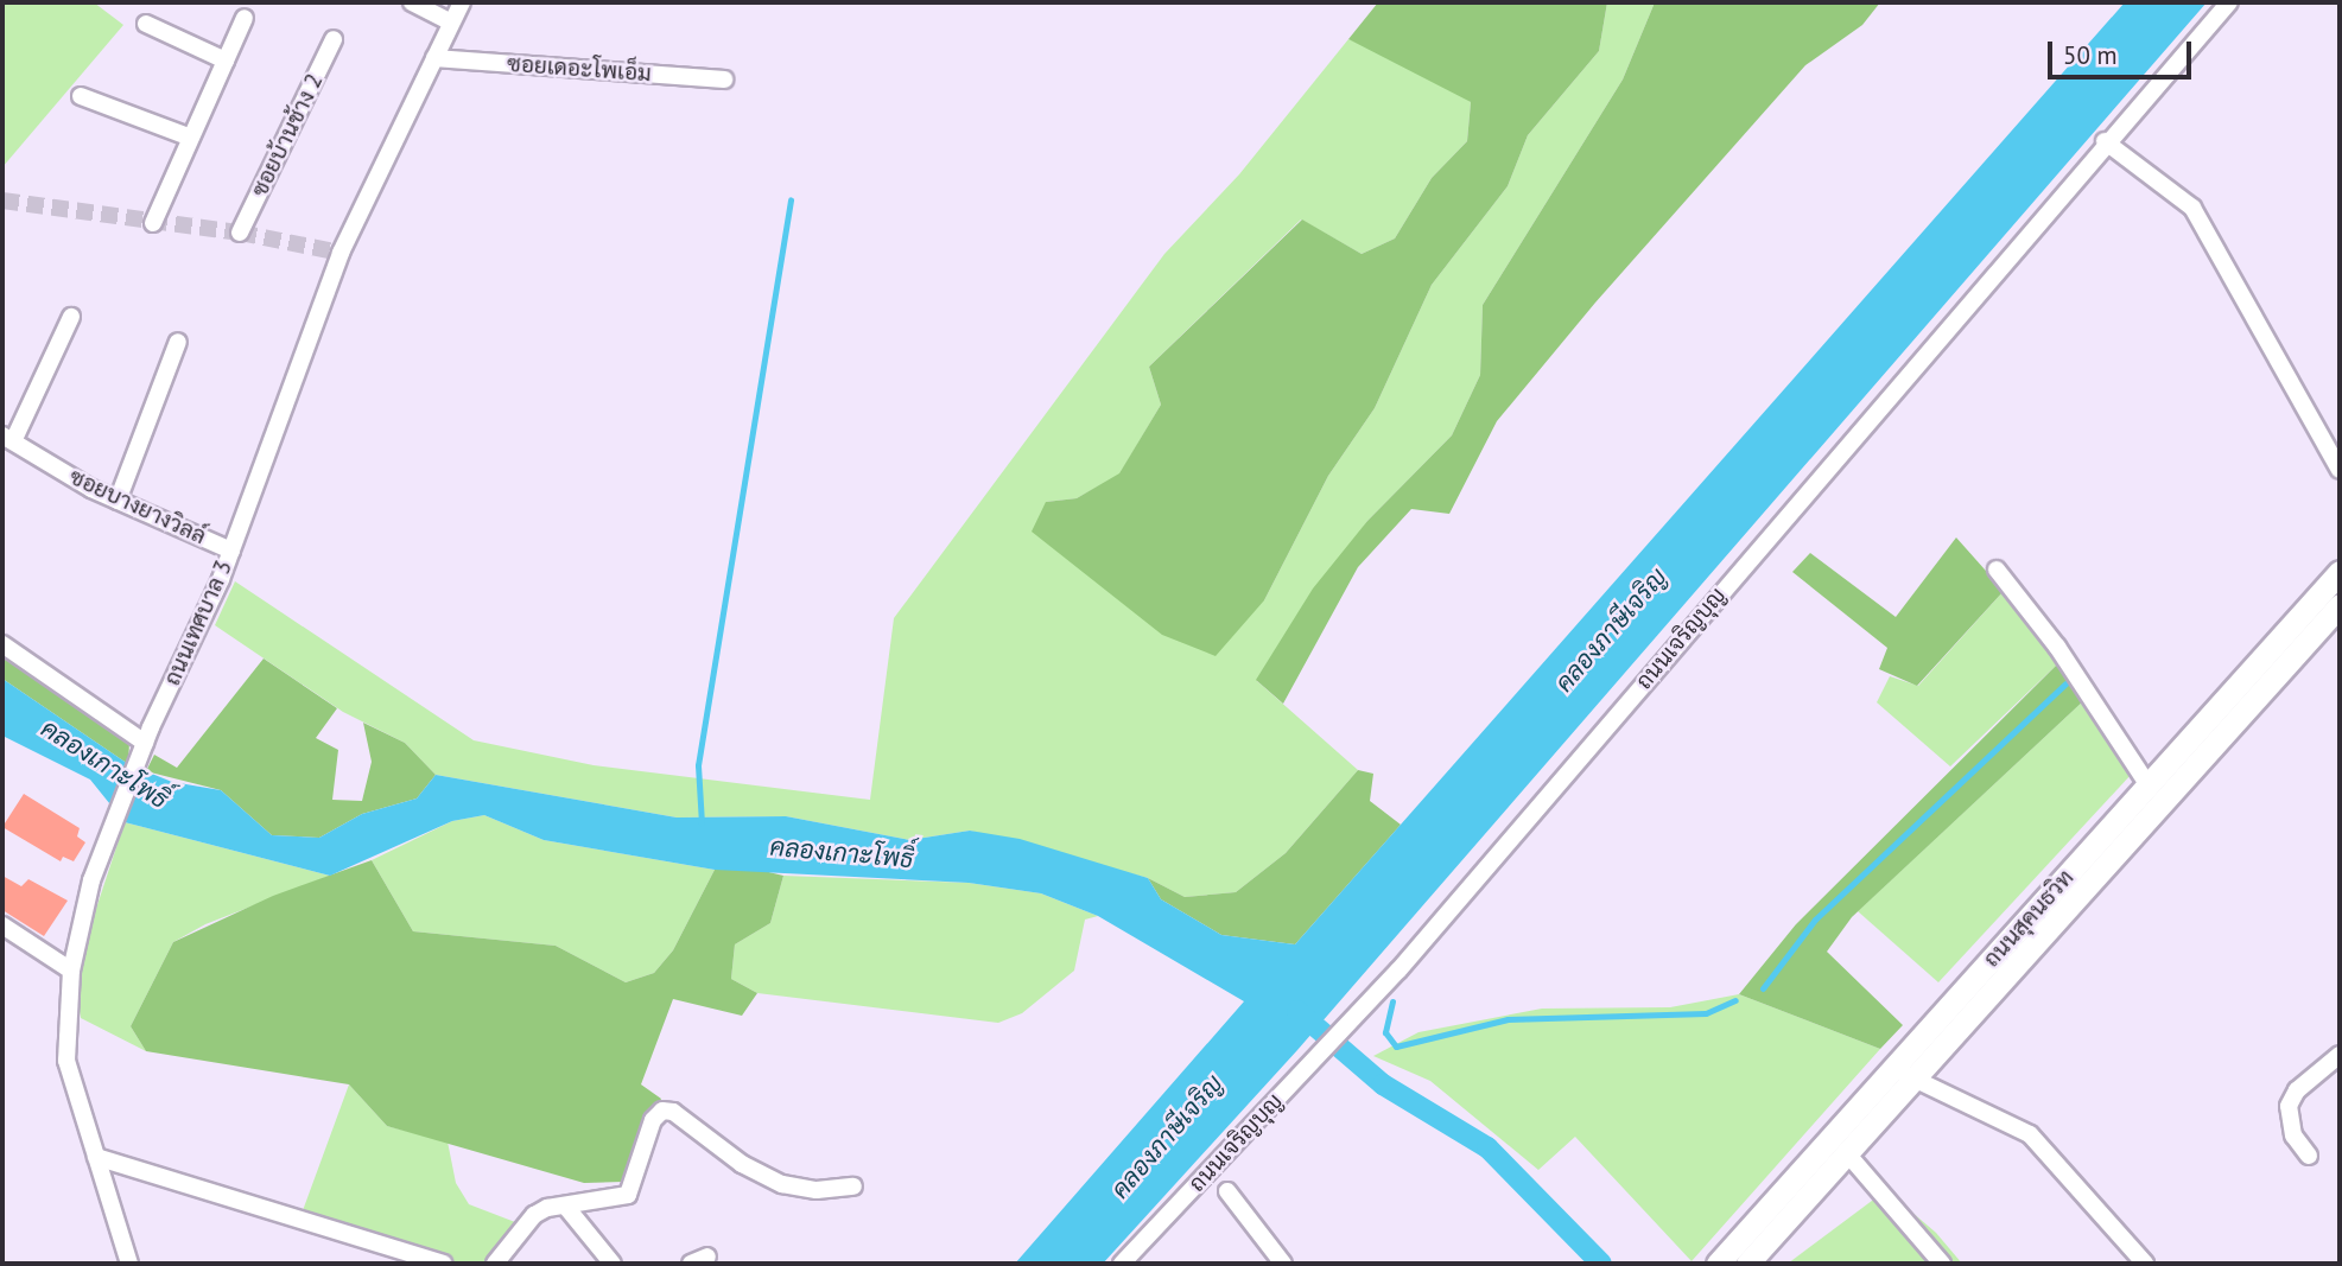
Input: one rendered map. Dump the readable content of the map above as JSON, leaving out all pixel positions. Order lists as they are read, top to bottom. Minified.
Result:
{"streets":{"main road":["ถนนสุคนธวิท"],"street":["ซอยเดอะโพเอ็ม","ซอยบ้านช้าง 2","ซอยบางยางวิลล์","ถนนเทศบาล 3","ถนนเจริญบุญ"]},"crossings":[["ซอยเดอะโพเอ็ม","ถนนเทศบาล 3"],["ซอยบางยางวิลล์","ถนนเทศบาล 3"]],"water":["คลองภาษีเจริญ","คลองเกาะโพธิ์"],"scale_bar":"50 m"}
